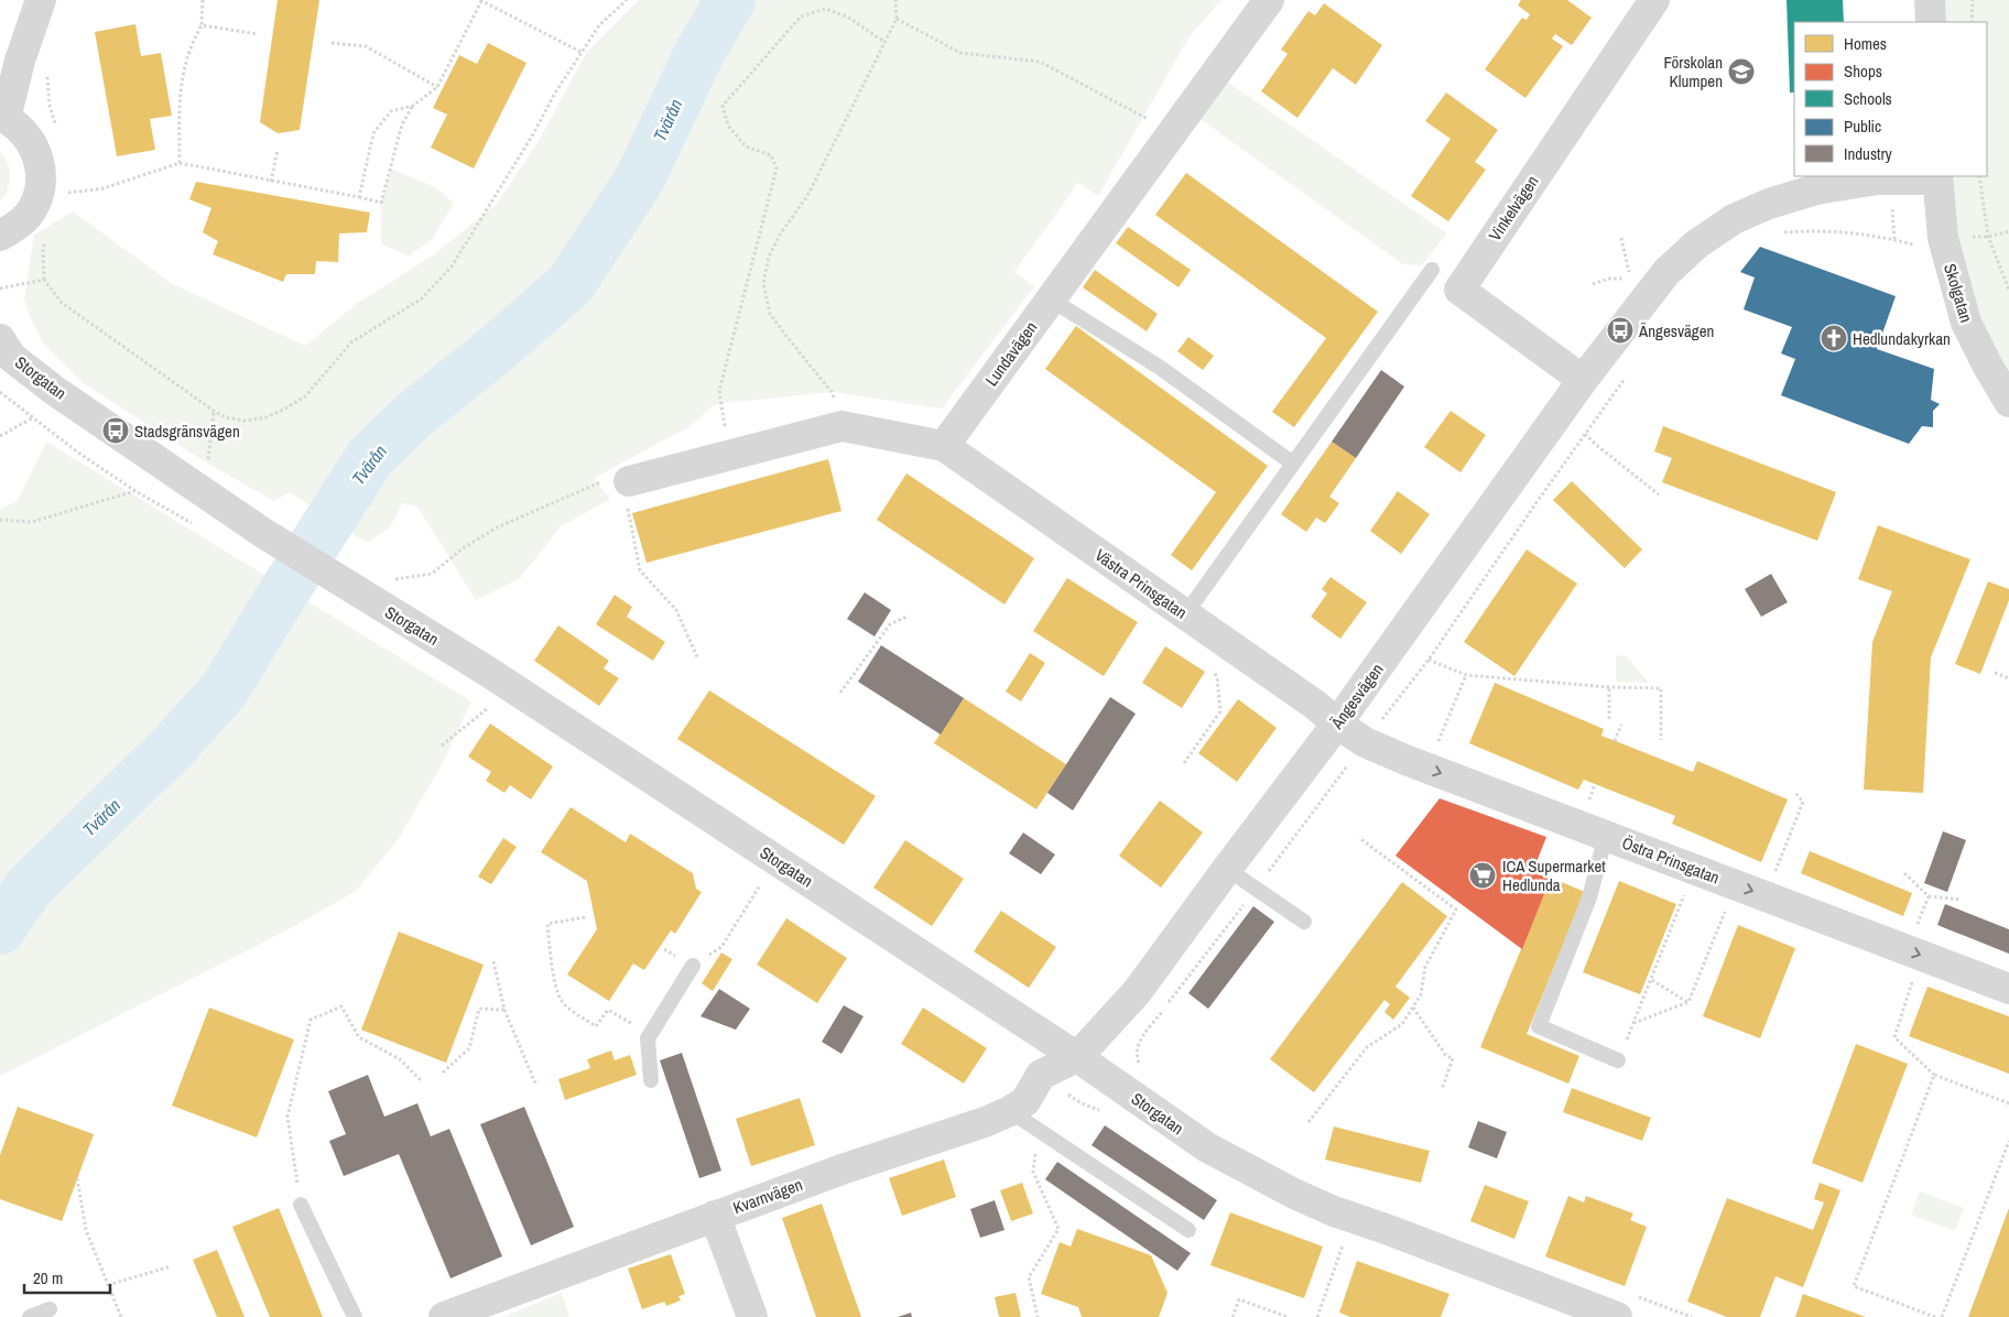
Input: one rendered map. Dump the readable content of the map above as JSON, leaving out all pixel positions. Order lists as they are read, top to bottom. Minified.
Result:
{"streets":{"street":["Vinkelvägen","Skolgatan","Lundavägen","Storgatan","Västra Prinsgatan","Ängesvägen","Östra Prinsgatan","Kvarnvägen"]},"crossings":[["Vinkelvägen","Ängesvägen"],["Skolgatan","Ängesvägen"],["Lundavägen","Västra Prinsgatan"],["Storgatan","Ängesvägen"],["Västra Prinsgatan","Ängesvägen"],["Västra Prinsgatan","Östra Prinsgatan"],["Ängesvägen","Östra Prinsgatan"]],"one_way":["Östra Prinsgatan"],"water":["Tvärån"],"places":{"school or university":["Förskolan Klumpen"],"bus stop":["Ängesvägen","Stadsgränsvägen"],"church":["Hedlundakyrkan"],"supermarket":["ICA Supermarket Hedlunda"]},"legend":["Homes","Shops","Schools","Public","Industry"],"scale_bar":"20 m"}
